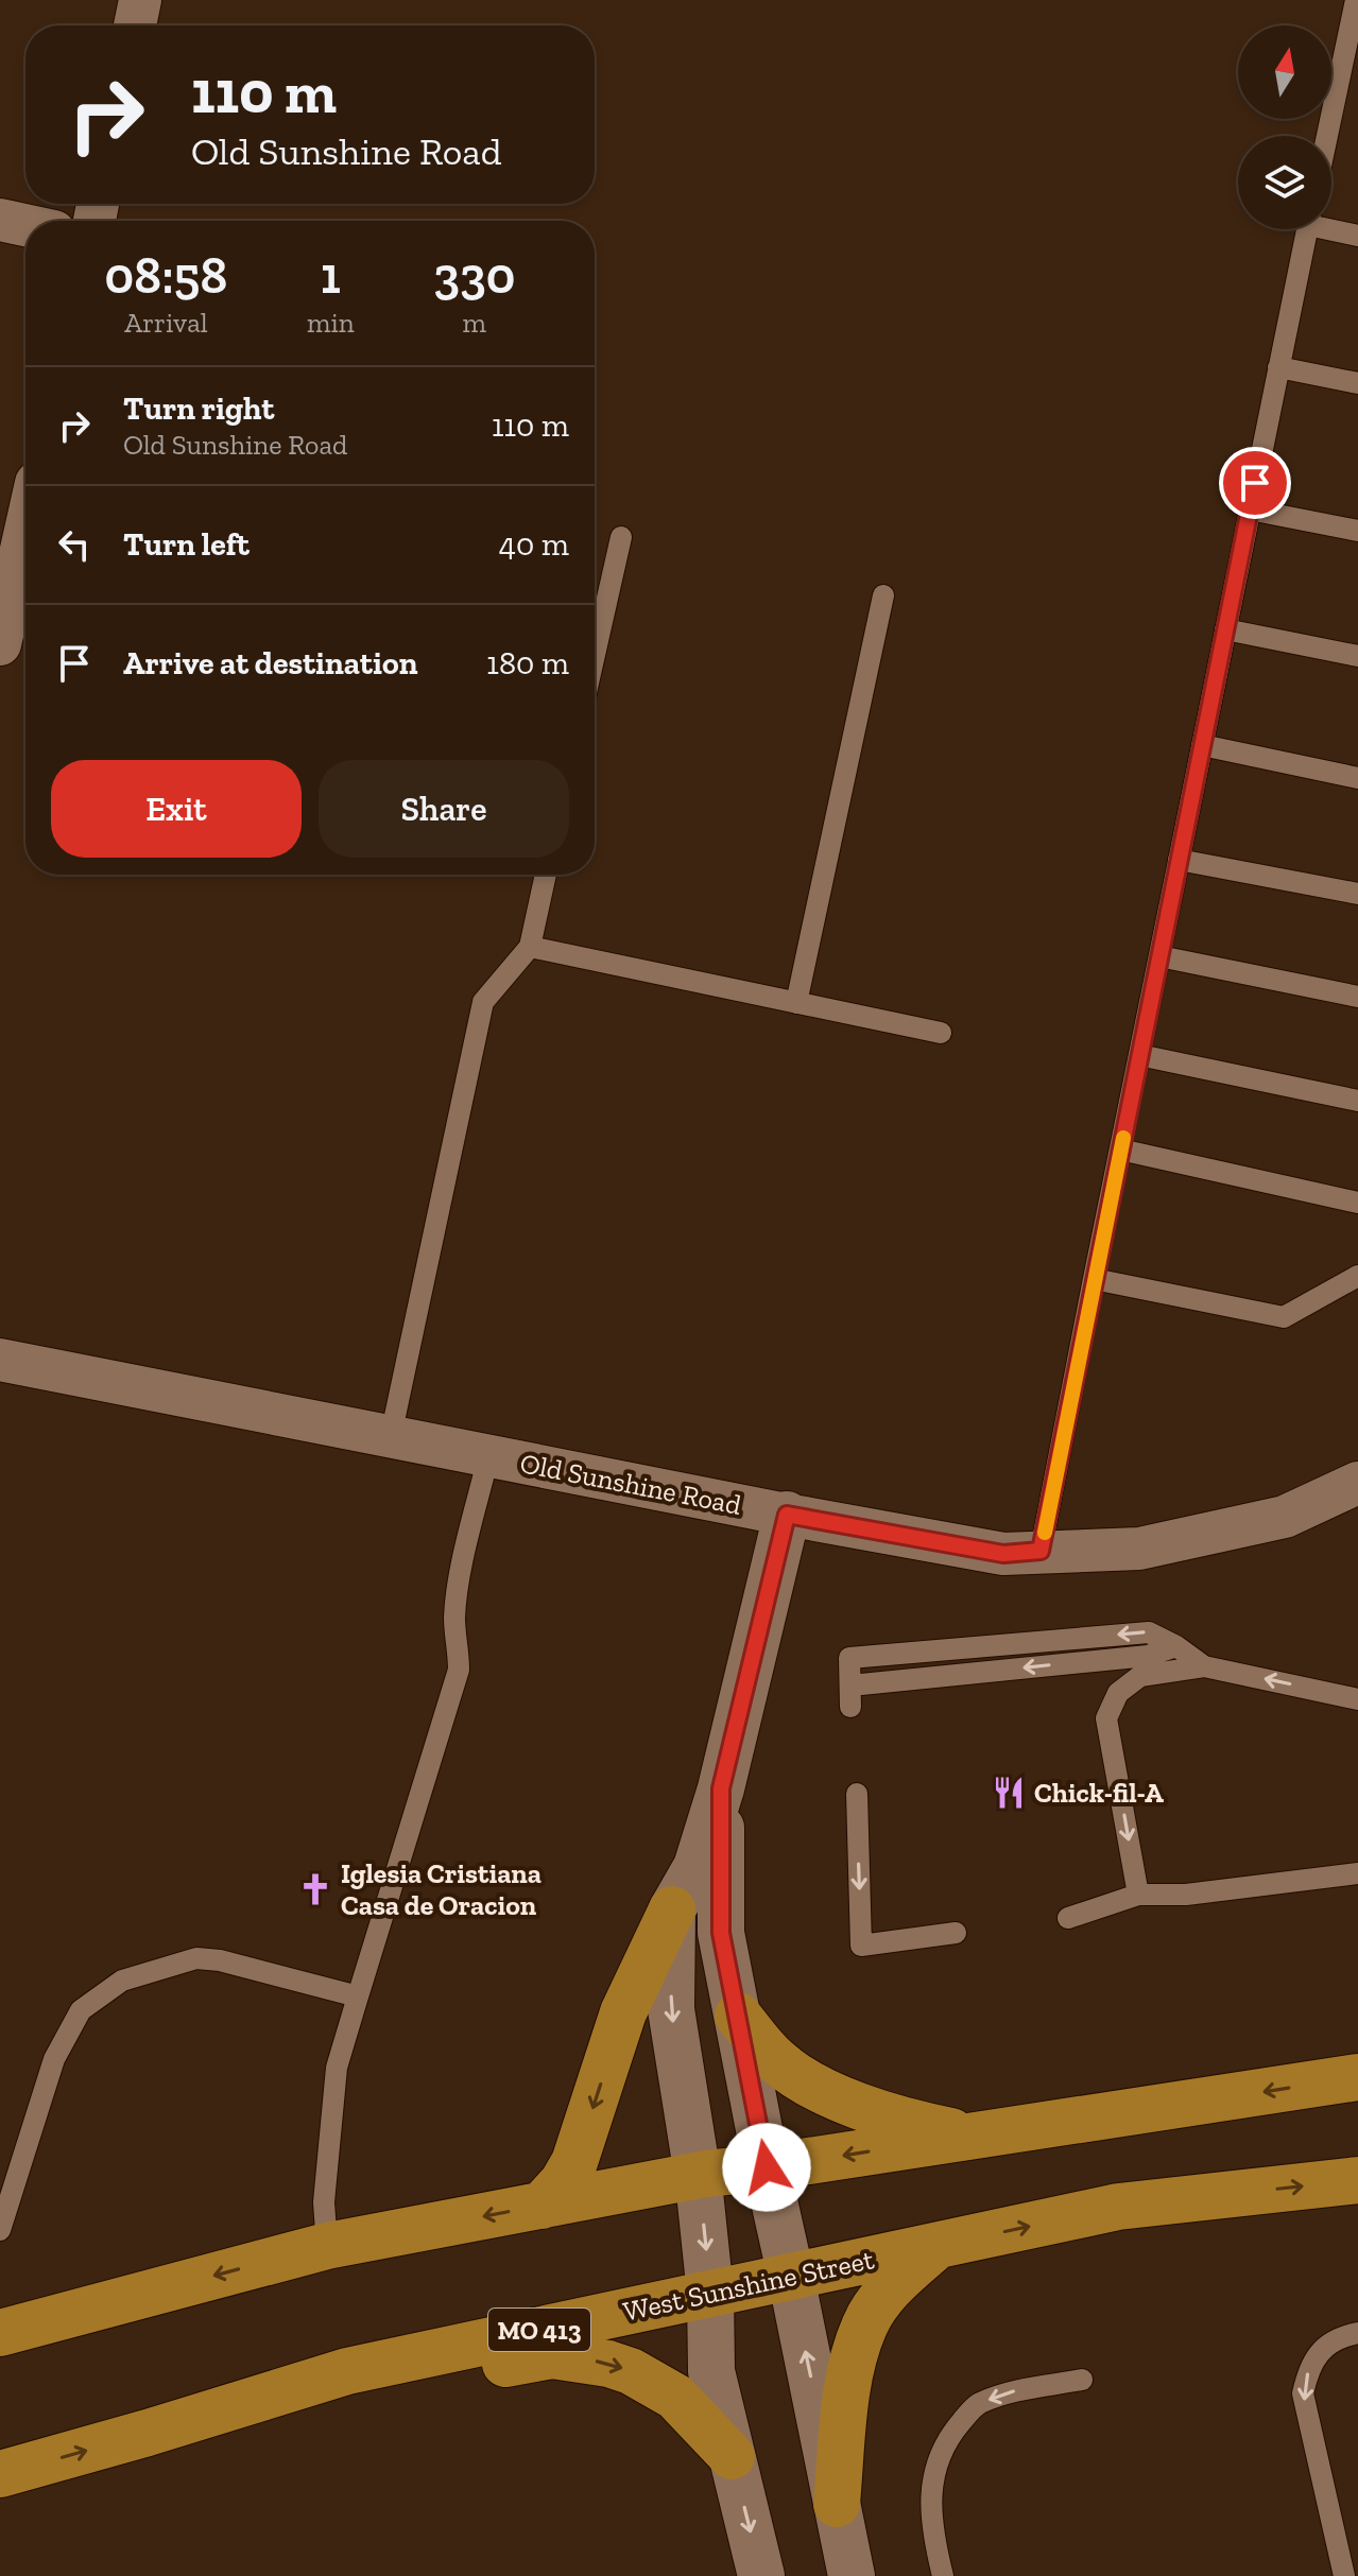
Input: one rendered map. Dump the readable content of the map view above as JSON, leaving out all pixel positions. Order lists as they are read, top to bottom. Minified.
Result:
{"streets":{"main road":["West Sunshine Street","MO 413"],"street":["Old Sunshine Road"]},"places":{"restaurant":["Chick-fil-A"],"church":["Iglesia Cristiana Casa de Oracion"]},"north":"top","page":{"turn":["110 m","Old Sunshine Road"],"eta":["08:58","Arrival","1","min","330","m"],"list":[{"name":"Turn right","note":"Old Sunshine Road","value":"110 m"},{"name":"Turn left","value":"40 m"},{"name":"Arrive at destination","value":"180 m"}],"buttons":["Exit","Share"]}}
